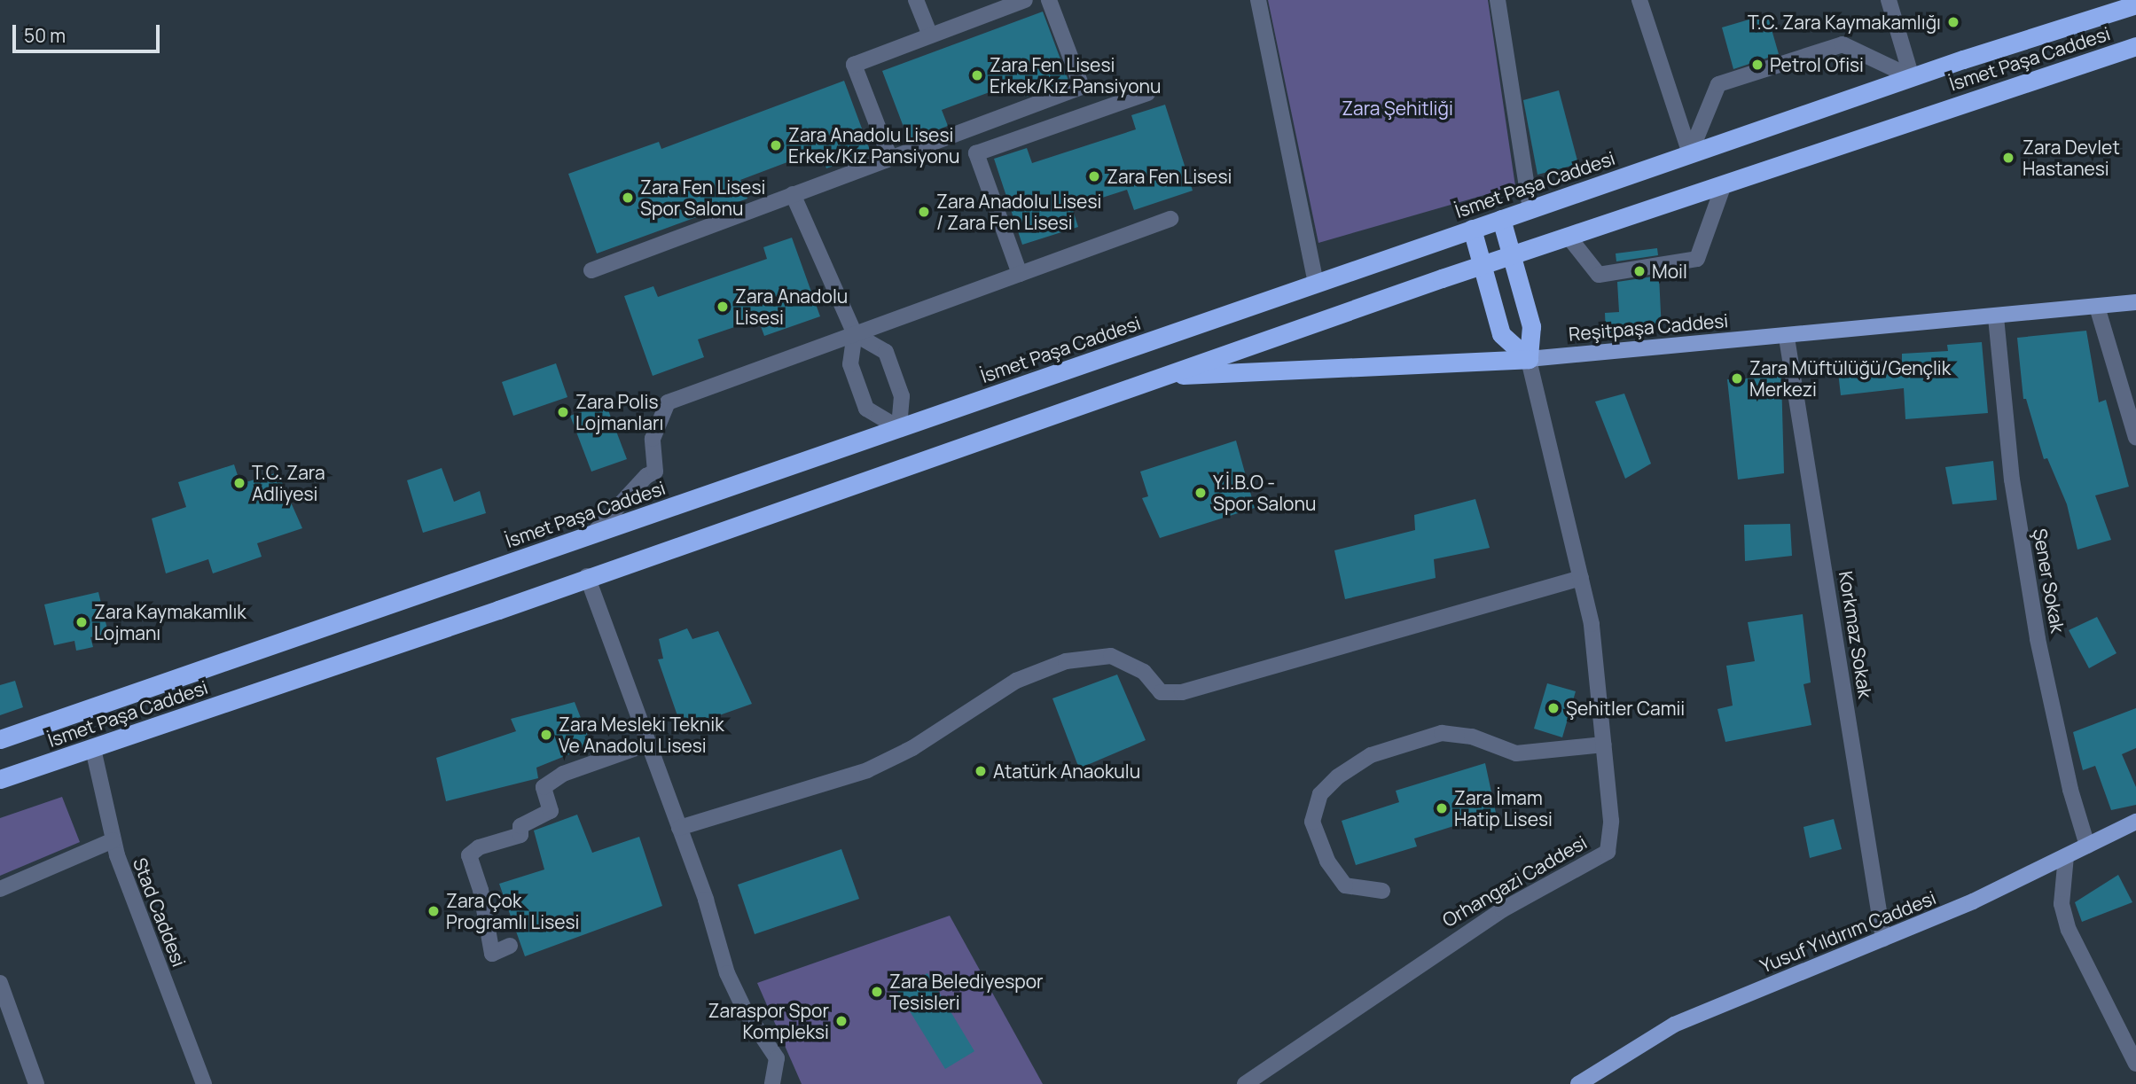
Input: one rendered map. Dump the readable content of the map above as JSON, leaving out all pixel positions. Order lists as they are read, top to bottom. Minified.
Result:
{"streets":{"highway":["İsmet Paşa Caddesi","Reşitpaşa Caddesi","Orhangazi Caddesi"],"main road":["Yusuf Yıldırım Caddesi"],"street":["Şener Sokak","Korkmaz Sokak","Stad Caddesi"]},"crossings":[["İsmet Paşa Caddesi","Reşitpaşa Caddesi"],["İsmet Paşa Caddesi","Orhangazi Caddesi"],["İsmet Paşa Caddesi","Stad Caddesi"],["Reşitpaşa Caddesi","Şener Sokak"],["Reşitpaşa Caddesi","Korkmaz Sokak"],["Reşitpaşa Caddesi","Orhangazi Caddesi"],["Şener Sokak","Yusuf Yıldırım Caddesi"],["Korkmaz Sokak","Yusuf Yıldırım Caddesi"]],"parks":["Zara Şehitliği"],"places":["T.C. Zara Kaymakamlığı","Petrol Ofisi","Zara Fen Lisesi Erkek/Kız Pansiyonu","Zara Anadolu Lisesi Erkek/Kız Pansiyonu","Zara Devlet Hastanesi","Zara Fen Lisesi","Zara Fen Lisesi Spor Salonu","Zara Anadolu Lisesi / Zara Fen Lisesi","Moil","Zara Anadolu Lisesi","Zara Müftülüğü/Gençlik Merkezi","Zara Polis Lojmanları","T.C. Zara Adliyesi","Y.İ.B.O - Spor Salonu","Zara Kaymakamlık Lojmanı","Şehitler Camii","Zara Mesleki Teknik Ve Anadolu Lisesi","Atatürk Anaokulu","Zara İmam Hatip Lisesi","Zara Çok Programlı Lisesi","Zara Belediyespor Tesisleri","Zaraspor Spor Kompleksi"],"scale_bar":"50 m"}
